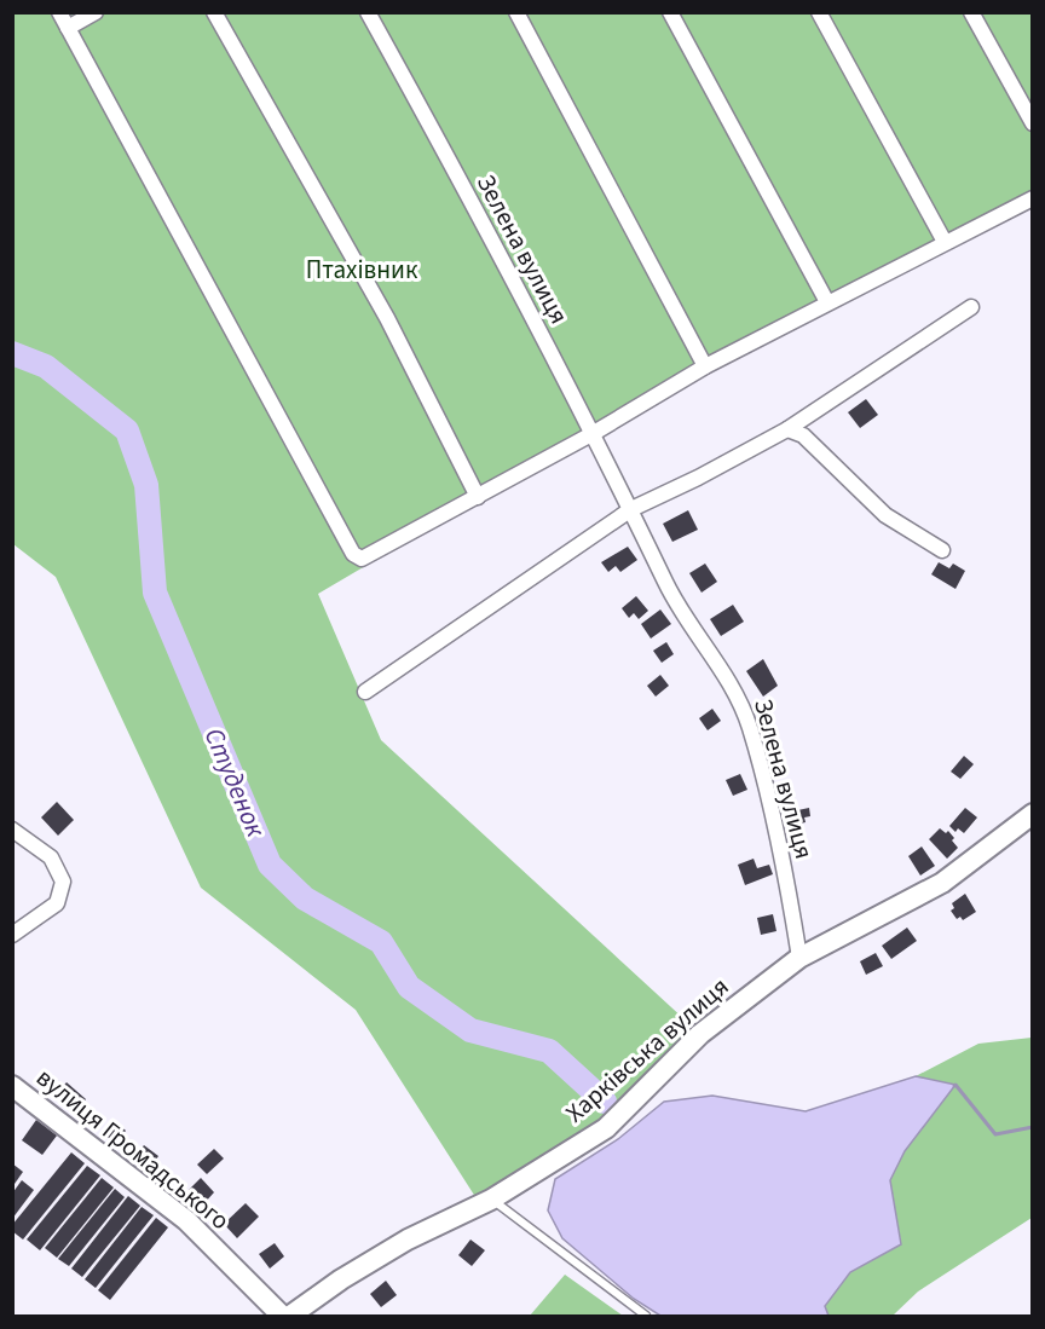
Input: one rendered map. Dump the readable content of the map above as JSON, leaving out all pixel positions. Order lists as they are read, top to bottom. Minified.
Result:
{"streets":{"street":["Зелена вулиця","Харківська вулиця","вулиця Громадського"]},"crossings":[["Зелена вулиця","Харківська вулиця"]],"water":["Студенок"],"parks":["Птахівник"]}
